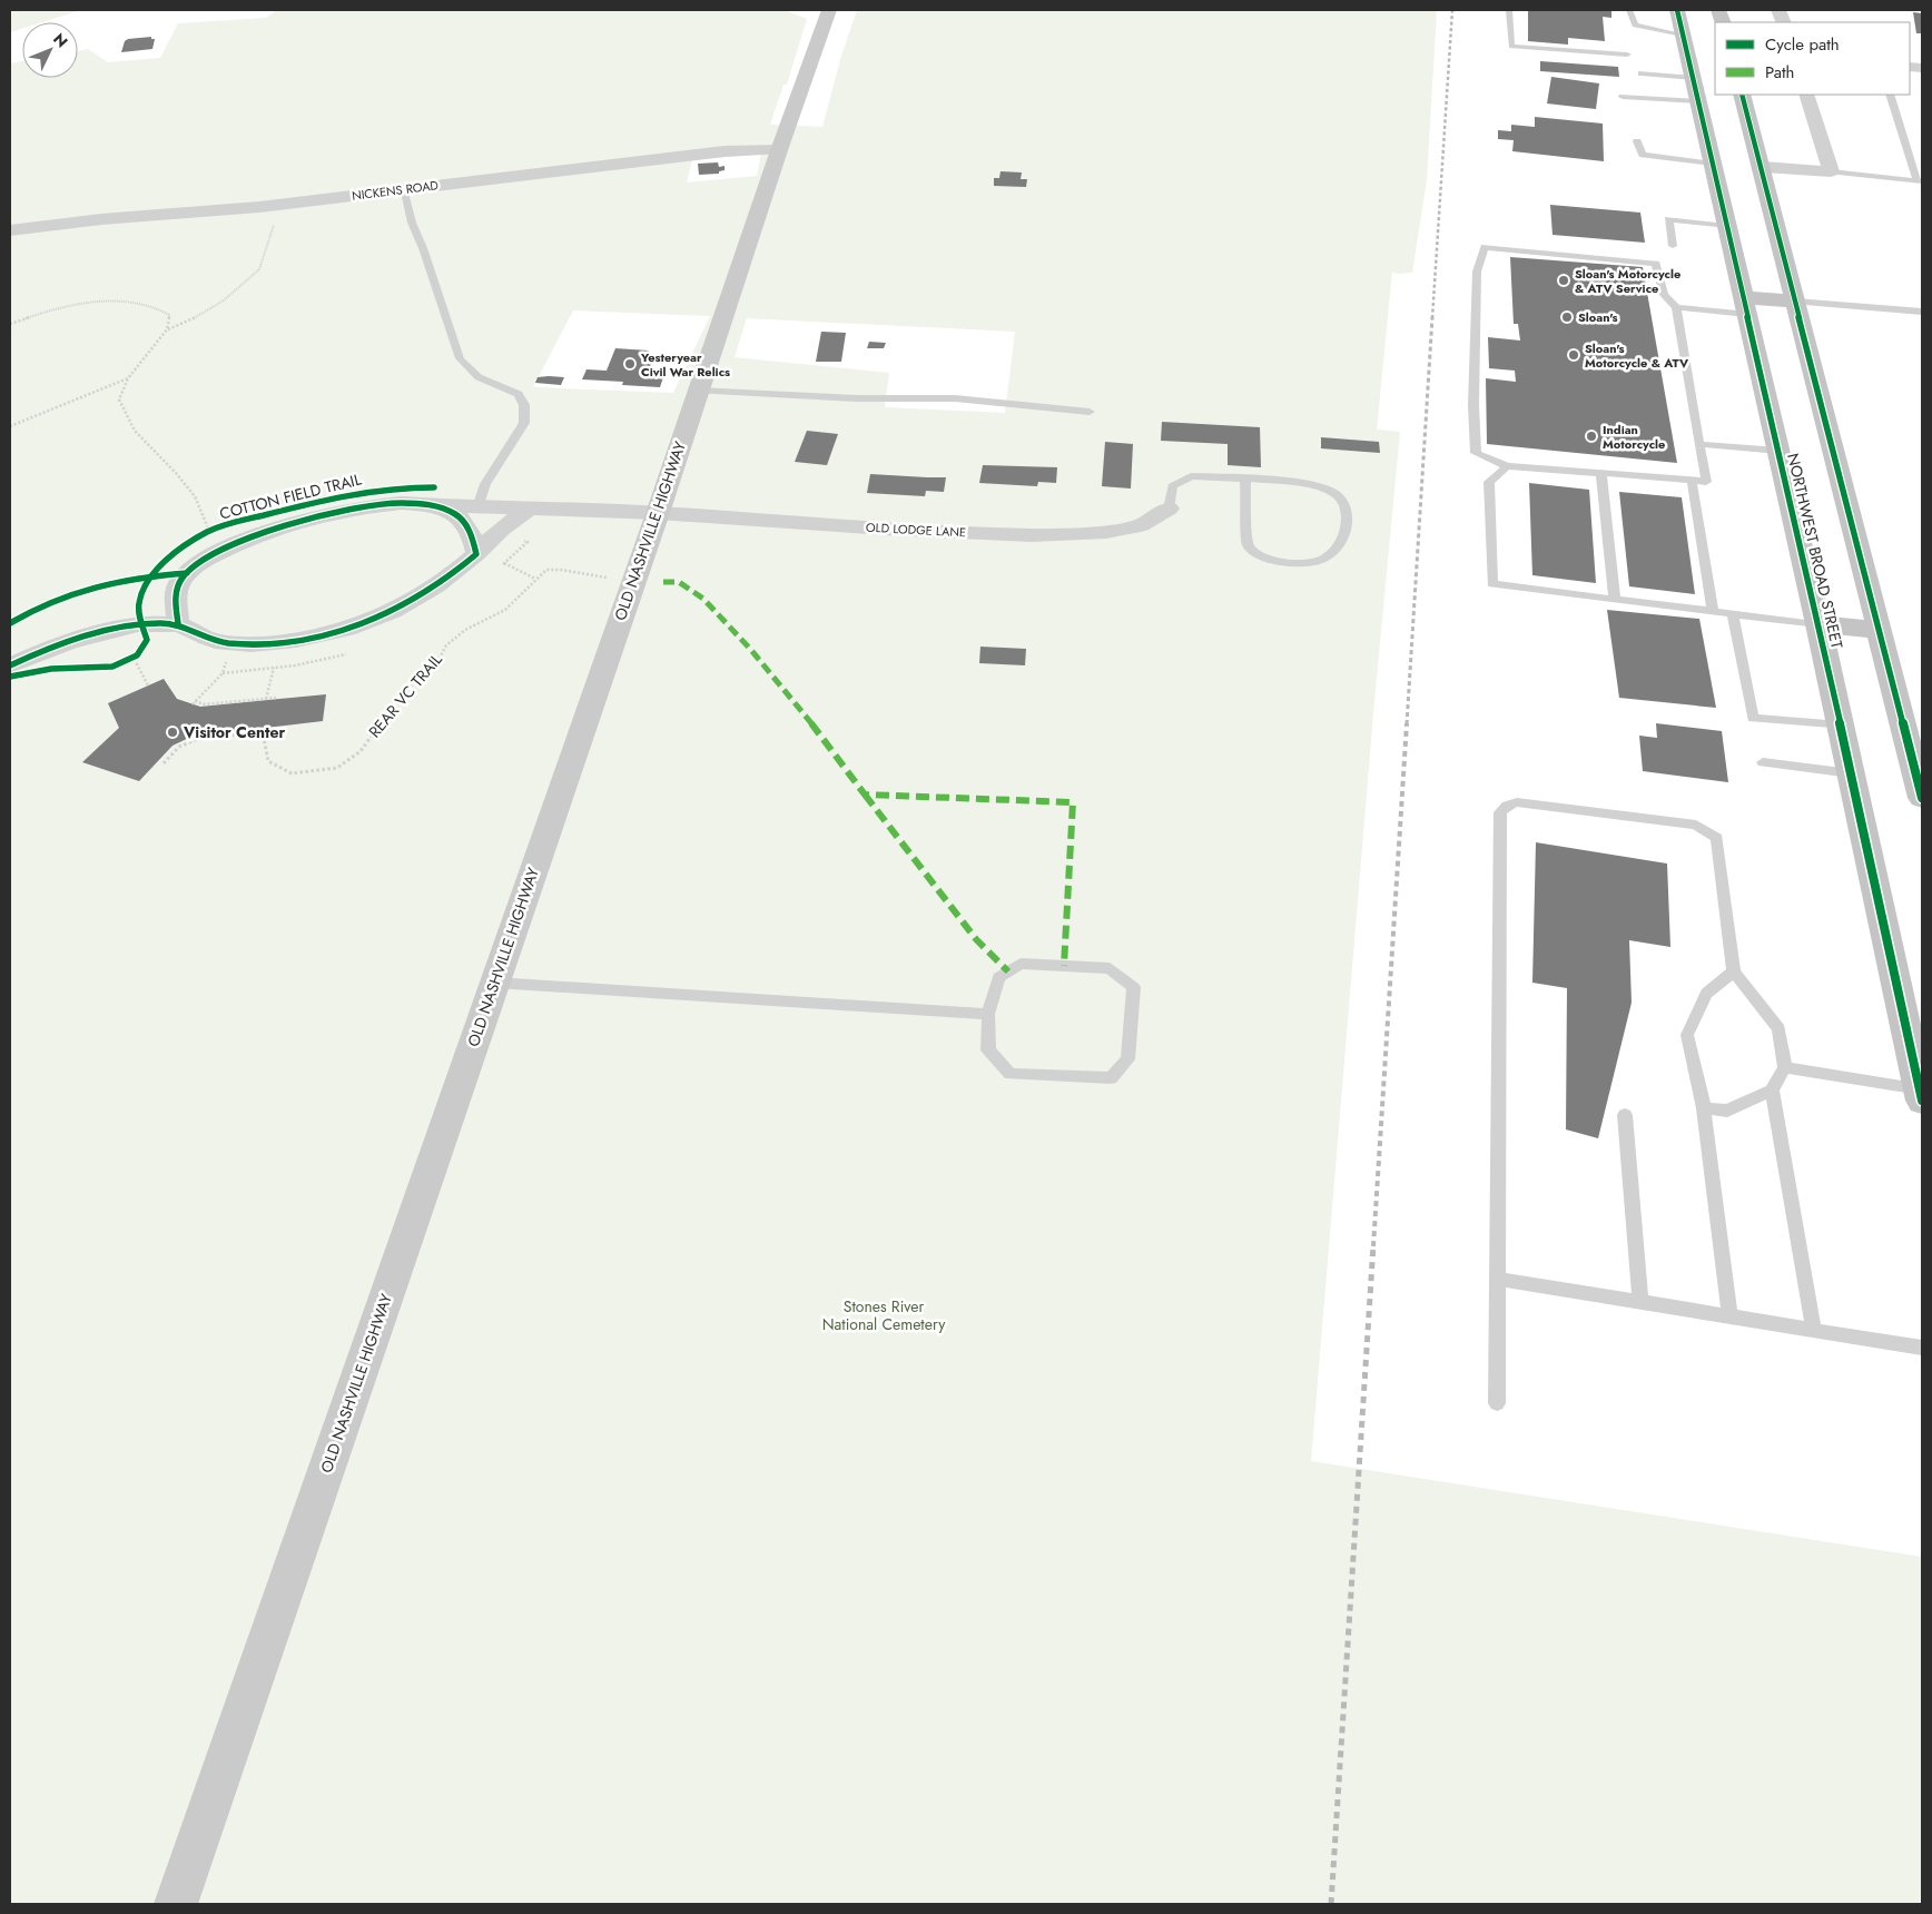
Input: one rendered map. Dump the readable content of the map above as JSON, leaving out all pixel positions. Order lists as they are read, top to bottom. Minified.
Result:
{"streets":{"main road":["OLD NASHVILLE HIGHWAY","NORTHWEST BROAD STREET"],"street":["NICKENS ROAD","OLD LODGE LANE"],"path":["REAR VC TRAIL"],"cycle path":["COTTON FIELD TRAIL"]},"crossings":[["NICKENS ROAD","OLD NASHVILLE HIGHWAY"],["OLD LODGE LANE","OLD NASHVILLE HIGHWAY"],["OLD NASHVILLE HIGHWAY","REAR VC TRAIL"]],"parks":["Stones River National Cemetery"],"places":["Sloan's Motorcycle & ATV Service","Sloan's","Sloan's Motorcycle & ATV","Yesteryear Civil War Relics","Indian Motorcycle","Visitor Center"],"legend":["Cycle path","Path"],"north":"top right"}
